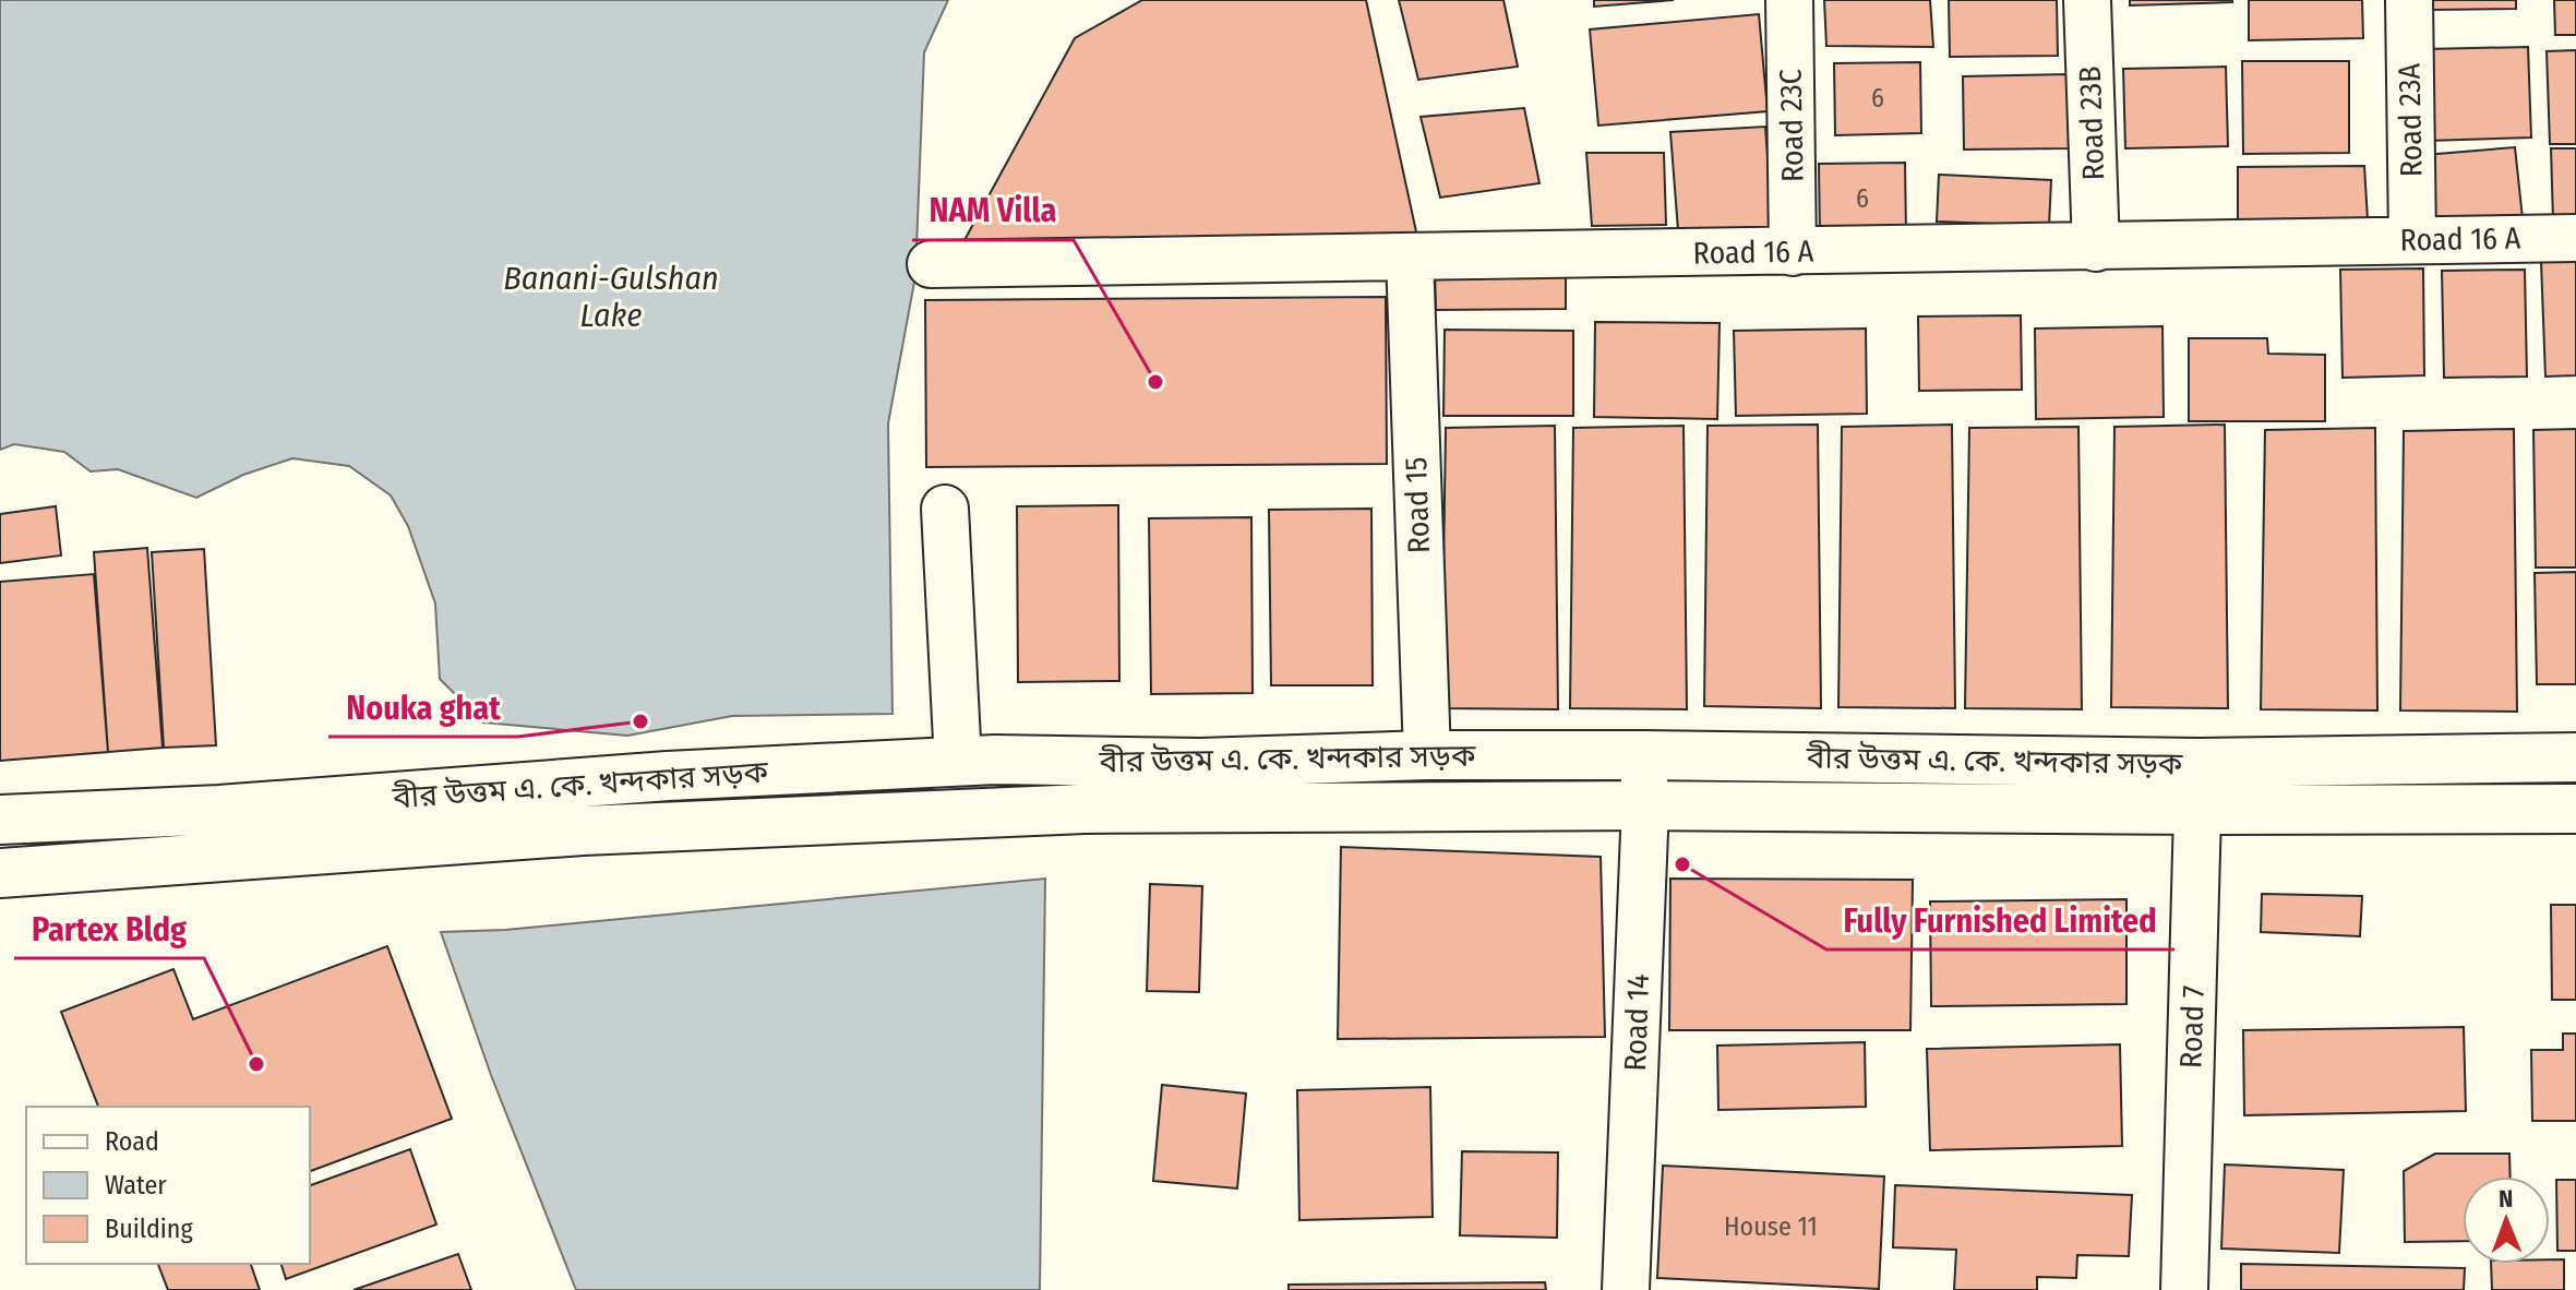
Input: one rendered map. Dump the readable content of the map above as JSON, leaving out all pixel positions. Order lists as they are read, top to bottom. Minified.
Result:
{"streets":{"main road":["বীর উত্তম এ. কে. খন্দকার সড়ক"],"street":["Road 23A","Road 23B","Road 23C","Road 16 A","Road 15","Road 14","Road 7"]},"crossings":[["Road 23A","Road 16 A"],["Road 23B","Road 16 A"],["Road 23C","Road 16 A"],["Road 16 A","Road 15"],["Road 15","বীর উত্তম এ. কে. খন্দকার সড়ক"],["বীর উত্তম এ. কে. খন্দকার সড়ক","Road 14"],["বীর উত্তম এ. কে. খন্দকার সড়ক","Road 7"]],"water":["Banani-Gulshan Lake"],"places":["NAM Villa","Nouka ghat","Fully Furnished Limited","Partex Bldg"],"house_numbers":["6","6","House 11"],"legend":["Road","Water","Building"],"north":"top"}
